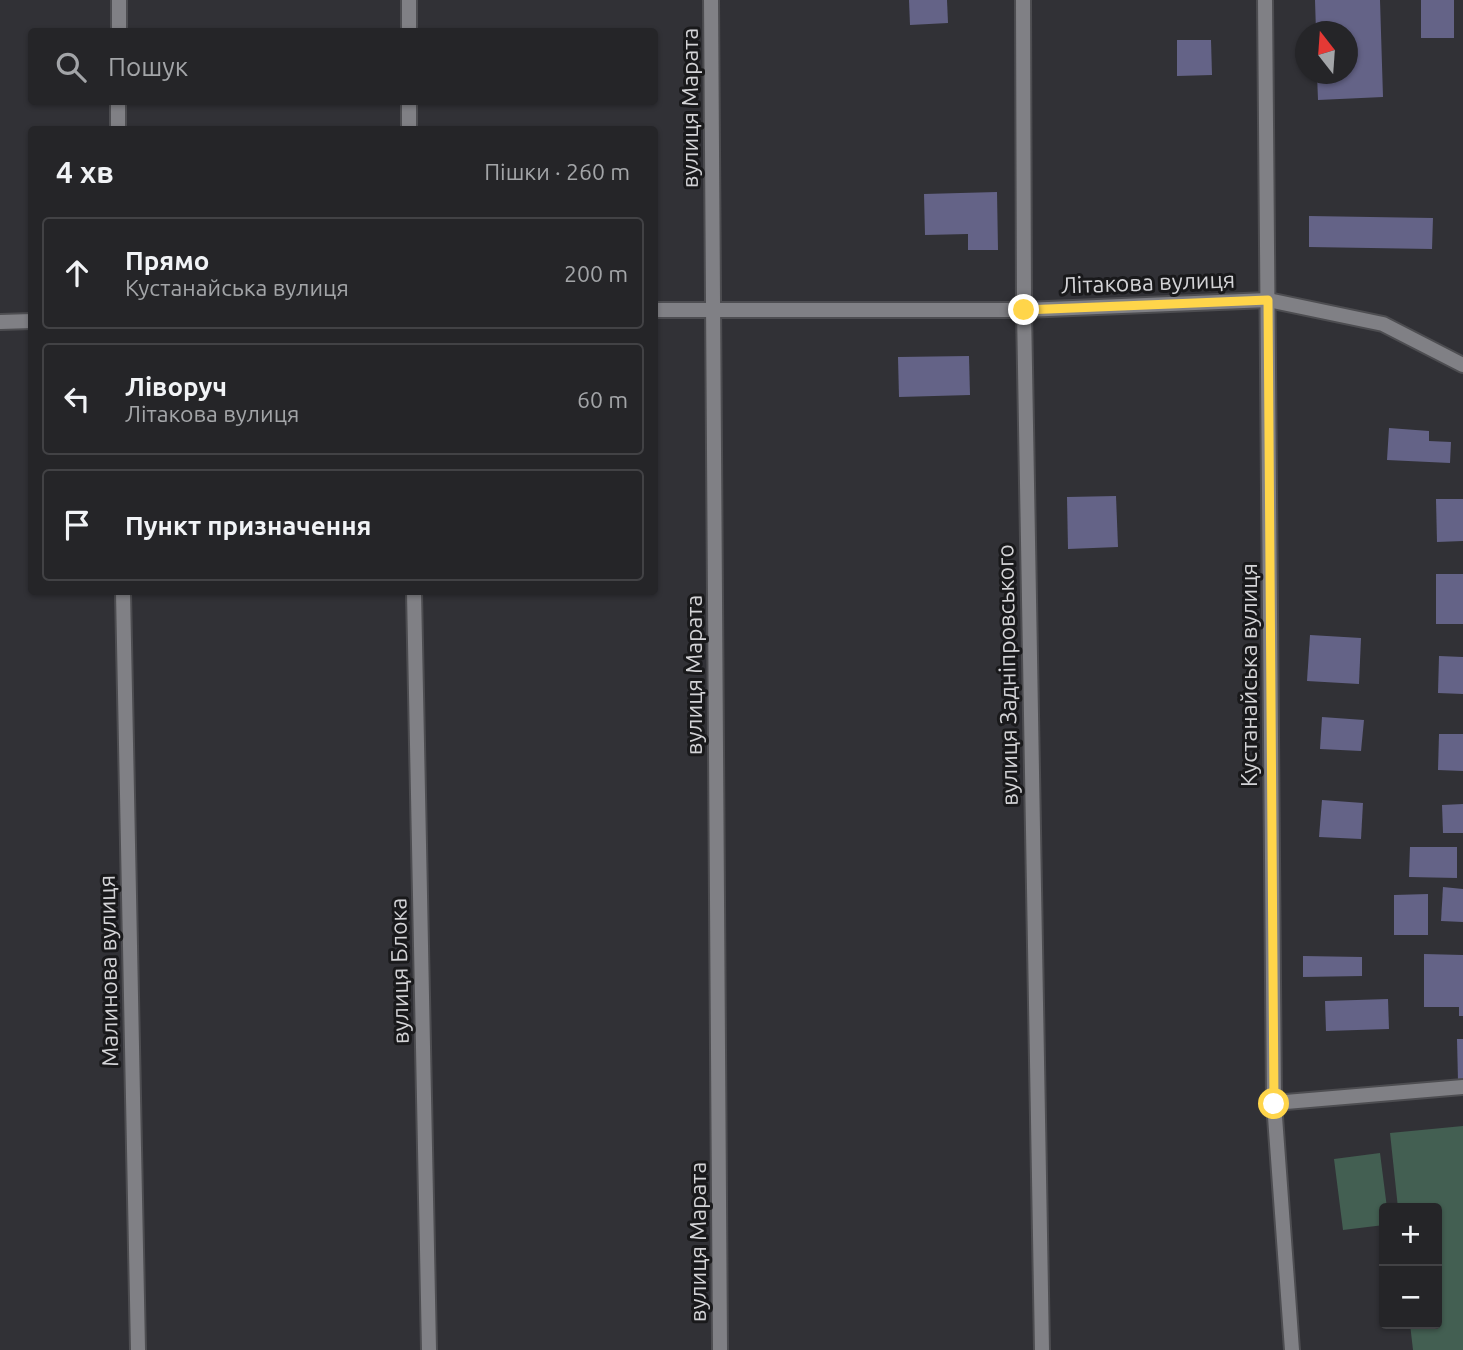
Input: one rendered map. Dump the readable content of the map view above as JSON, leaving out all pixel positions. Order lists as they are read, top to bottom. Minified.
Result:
{"streets":{"street":["вулиця Марата","Літакова вулиця","вулиця Задніпровського","Кустанайська вулиця","Малинова вулиця","вулиця Блока"]},"crossings":[["вулиця Марата","Літакова вулиця"],["Літакова вулиця","вулиця Задніпровського"],["Літакова вулиця","Кустанайська вулиця"]],"north":"top","page":{"search":"Пошук","heading":["4 хв","Пішки · 260 m"],"list":[["Прямо","Кустанайська вулиця","200 m"],["Ліворуч","Літакова вулиця","60 m"],"Пункт призначення"],"map_buttons":["+","−"]}}
